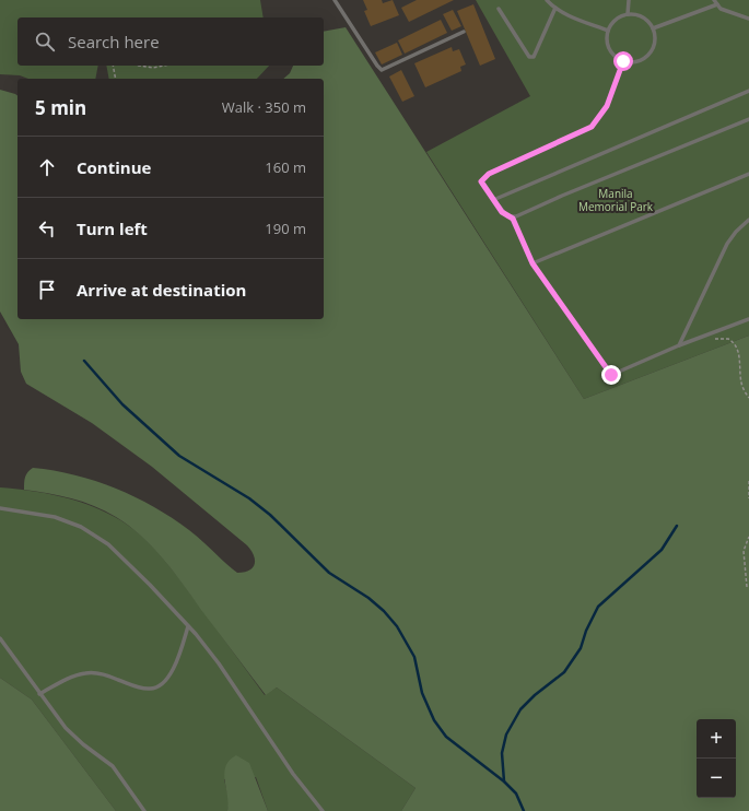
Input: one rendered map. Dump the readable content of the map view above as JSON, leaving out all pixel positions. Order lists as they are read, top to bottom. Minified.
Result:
{"parks":["Manila Memorial Park"],"page":{"search":"Search here","heading":["5 min","Walk · 350 m"],"list":[["Continue","160 m"],["Turn left","190 m"],"Arrive at destination"],"map_buttons":["+","−"]}}
